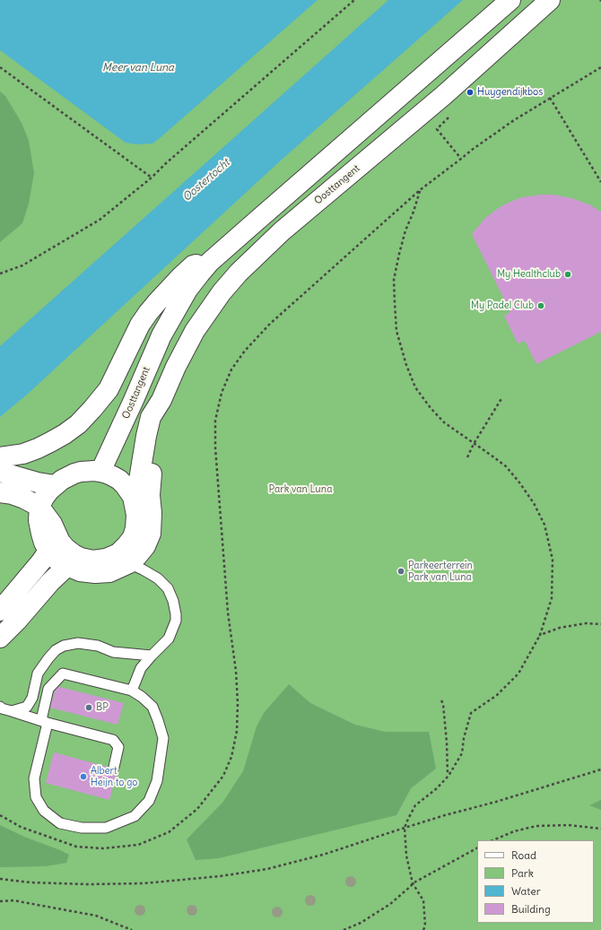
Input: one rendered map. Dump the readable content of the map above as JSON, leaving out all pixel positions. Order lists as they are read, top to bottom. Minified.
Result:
{"streets":{"main road":["Oosttangent"]},"water":["Meer van Luna","Oostertocht"],"parks":["Park van Luna"],"places":["Huygendijkbos","My Healthclub","My Padel Club","Parkeerterrein Park van Luna","BP","Albert Heijn to go"],"legend":["Road","Park","Water","Building"]}
